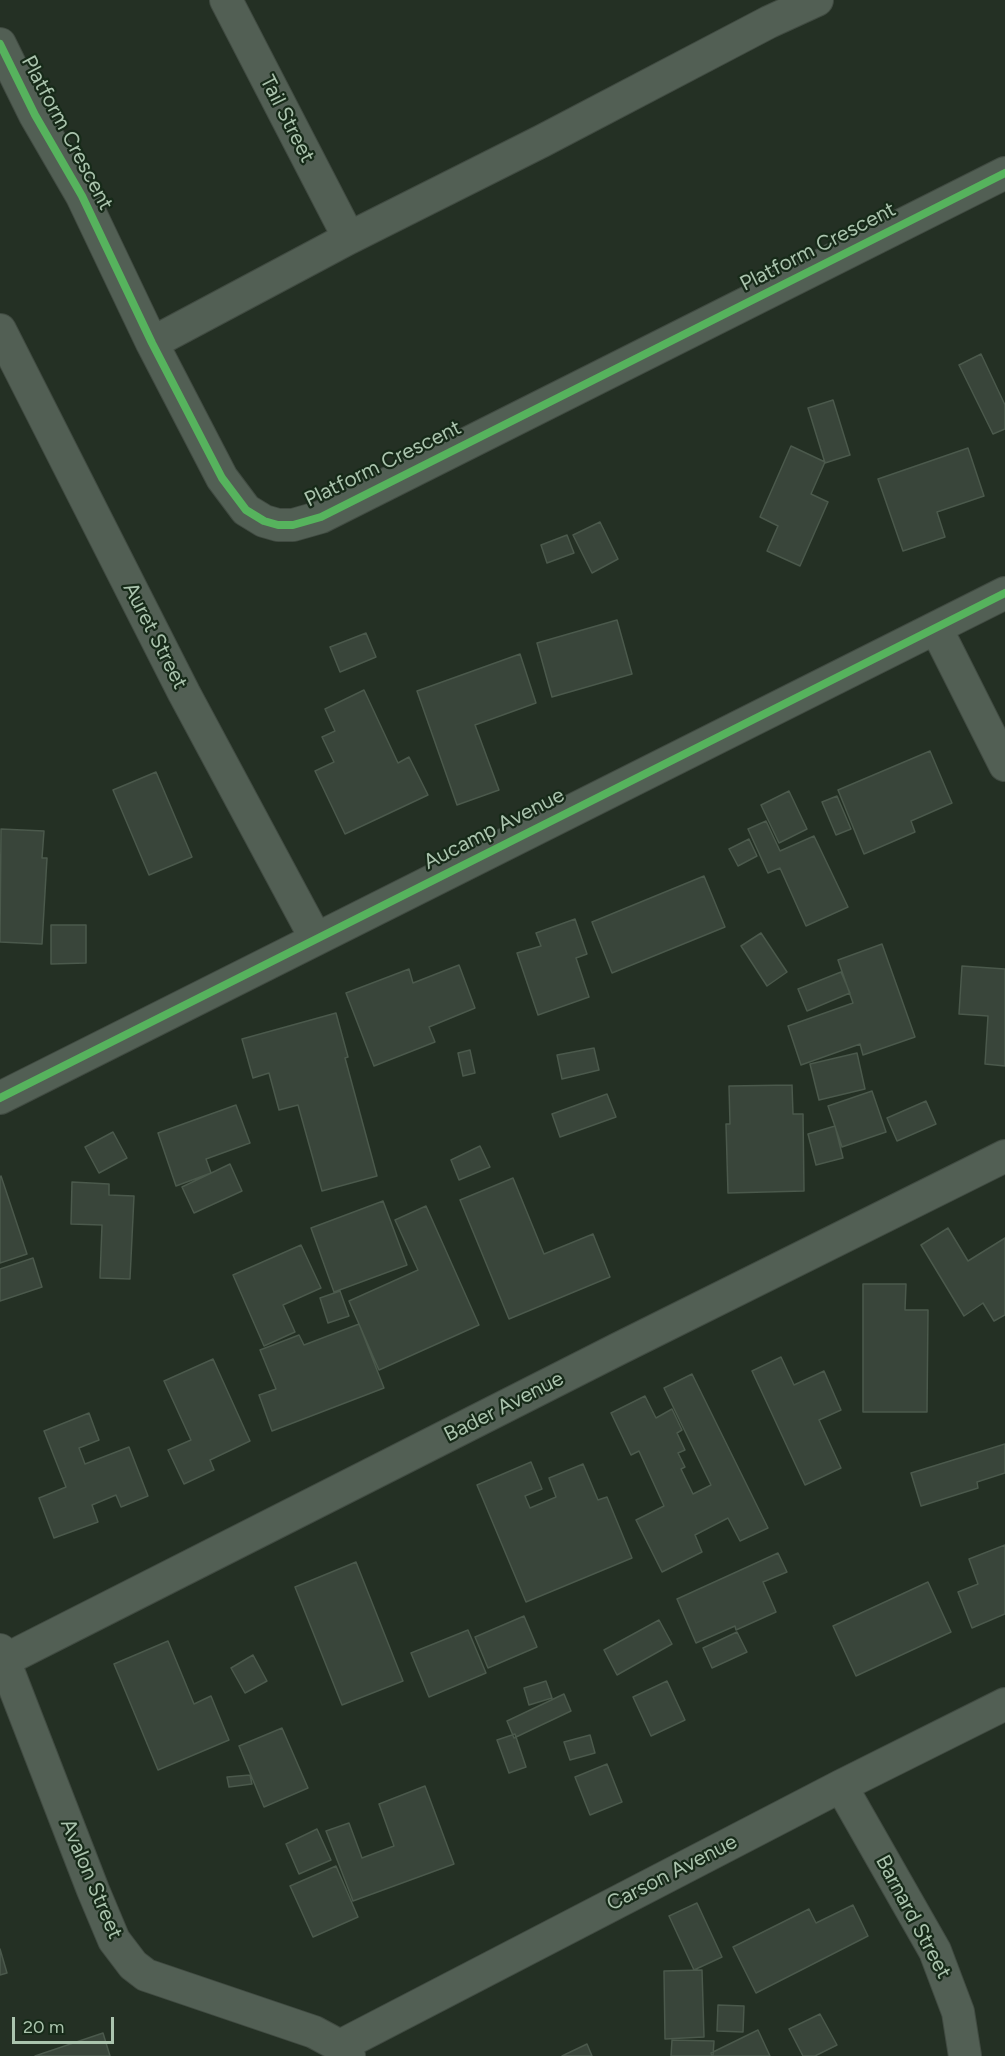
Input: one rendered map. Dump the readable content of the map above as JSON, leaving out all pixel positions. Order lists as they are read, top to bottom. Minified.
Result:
{"streets":{"street":["Tail Street","Platform Crescent","Auret Street","Aucamp Avenue","Bader Avenue","Carson Avenue","Avalon Street","Barnard Street"]},"crossings":[["Auret Street","Aucamp Avenue"],["Bader Avenue","Avalon Street"],["Carson Avenue","Avalon Street"],["Carson Avenue","Barnard Street"]],"scale_bar":"20 m"}
